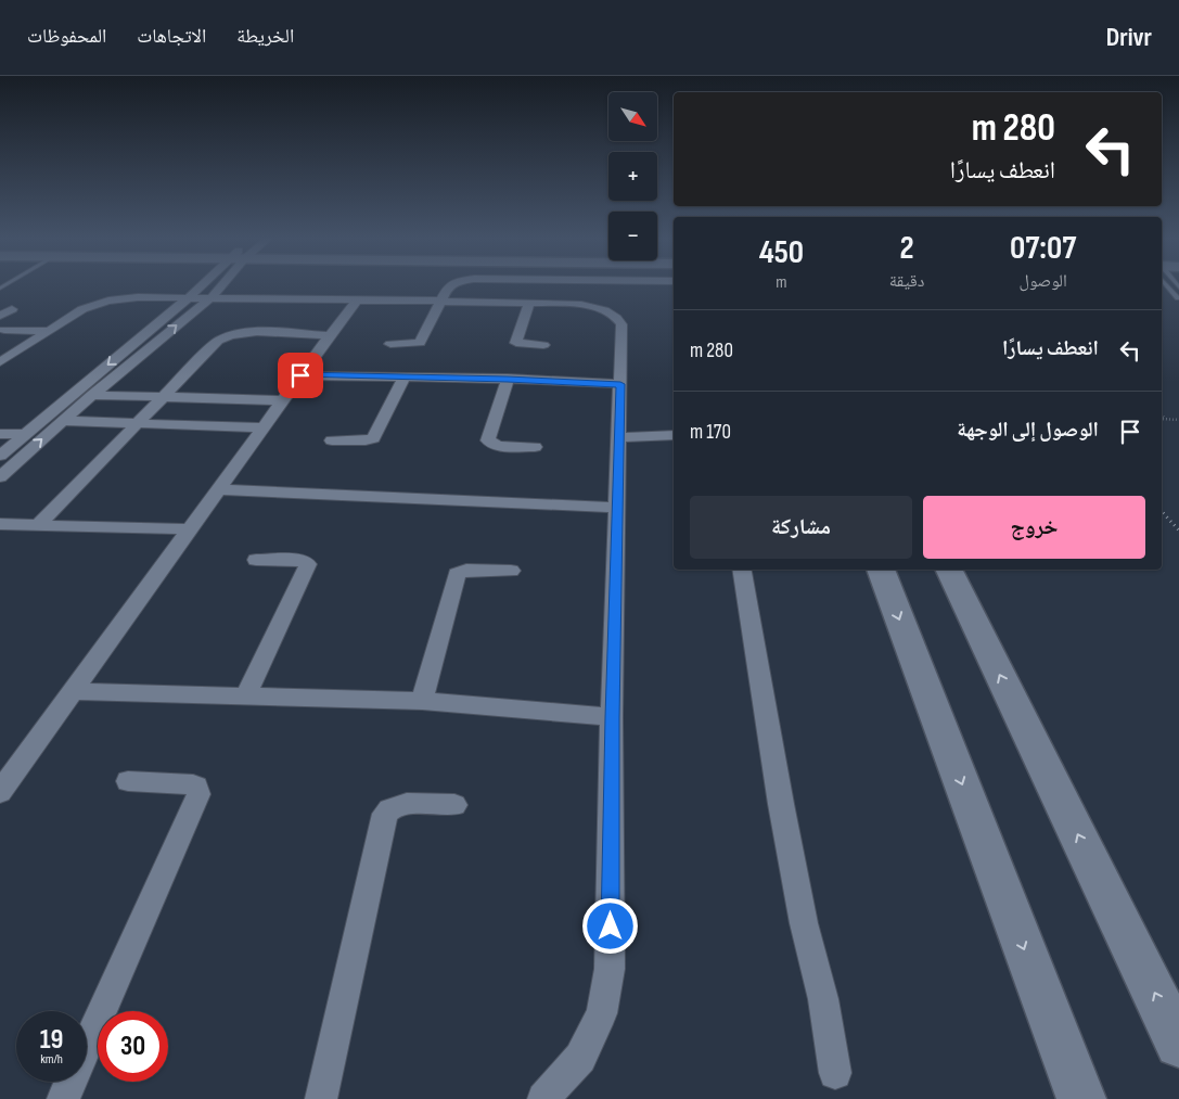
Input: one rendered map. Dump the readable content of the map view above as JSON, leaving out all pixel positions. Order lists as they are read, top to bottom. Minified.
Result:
{"north":"bottom right","page":{"header":"Drivr","nav":["الخريطة","الاتجاهات","المحفوظات"],"map_buttons":["+","−"],"turn":["280 m","انعطف يسارًا"],"eta":["07:07","الوصول","2","دقيقة","450","m"],"list":[{"name":"انعطف يسارًا","value":"280 m"},{"name":"الوصول إلى الوجهة","value":"170 m"}],"buttons":["خروج","مشاركة"],"speed":"19 km/h","limit":"30"}}
